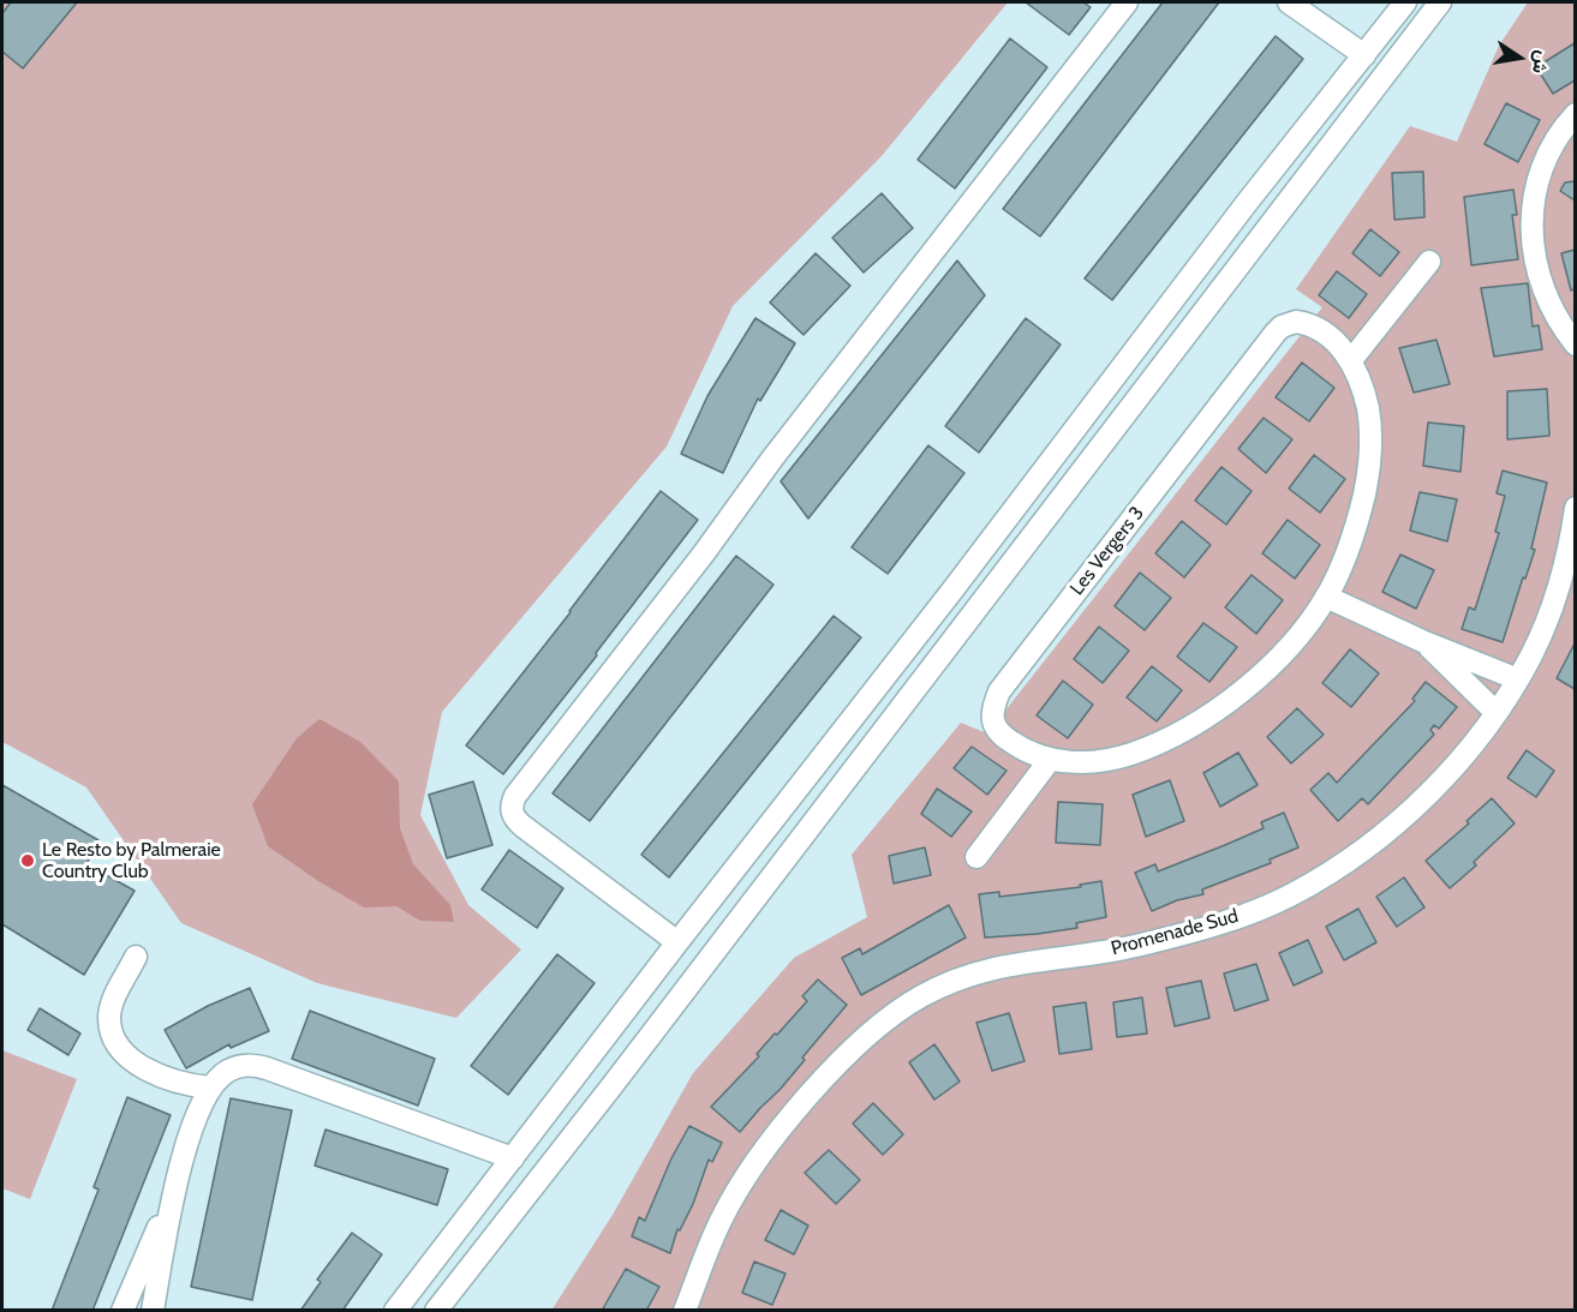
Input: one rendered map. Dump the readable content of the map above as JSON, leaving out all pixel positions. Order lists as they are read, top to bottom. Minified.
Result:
{"streets":{"street":["Les Vergers 3","Promenade Sud"]},"places":["Le Resto by Palmeraie Country Club"],"north":"right"}
